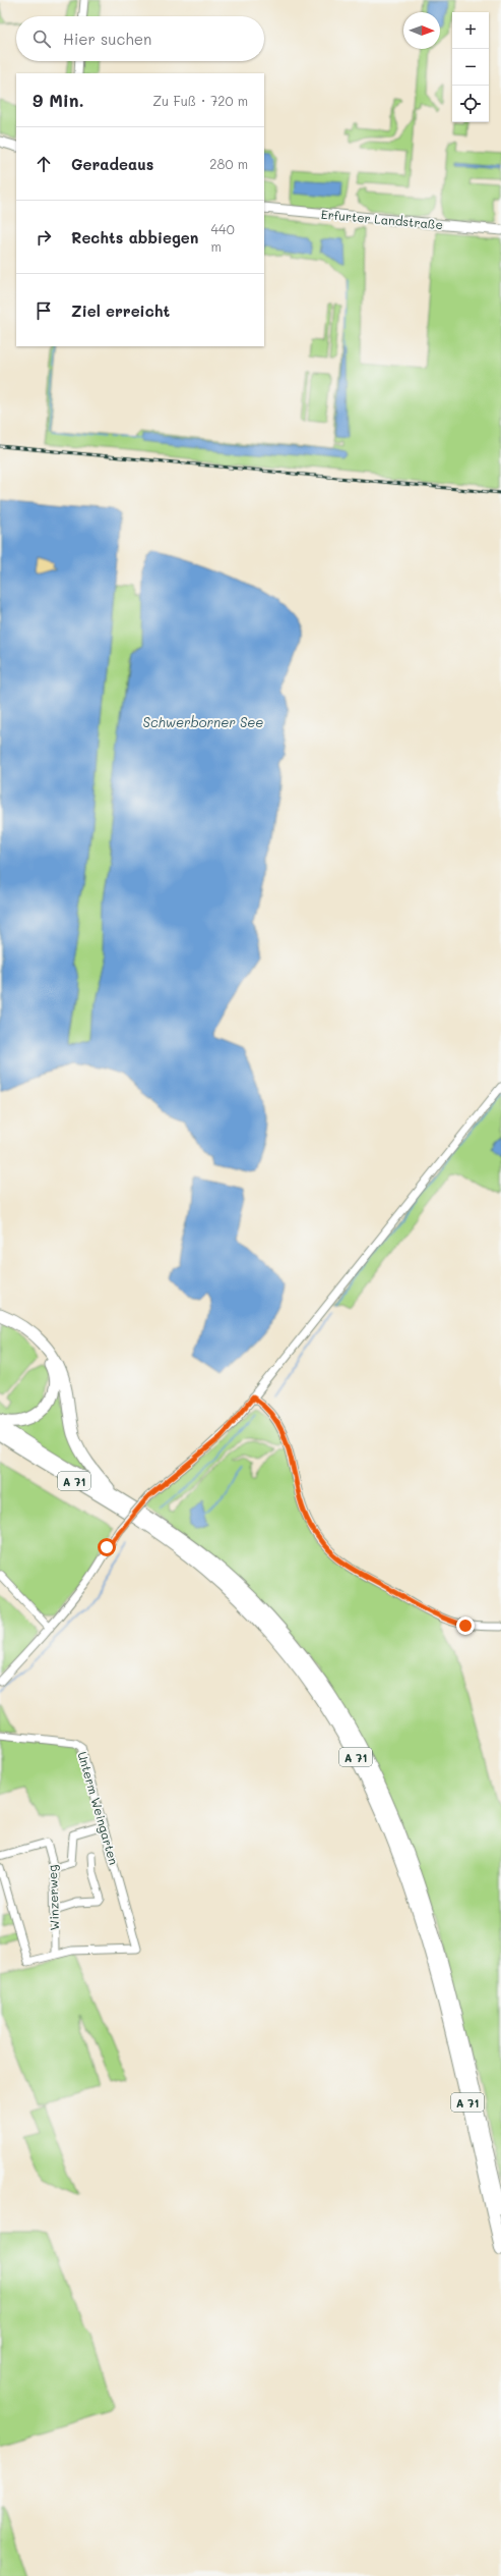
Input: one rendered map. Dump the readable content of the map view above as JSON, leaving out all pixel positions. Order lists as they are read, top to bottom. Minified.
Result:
{"streets":{"highway":["A 71"],"main road":["Erfurter Landstraße"],"street":["Unterm Weingarten","Winzerweg"]},"crossings":[["Unterm Weingarten","Winzerweg"]],"water":["Schwerborner See"],"north":"right","page":{"map_buttons":["+","−"],"search":"Hier suchen","heading":["9 Min.","Zu Fuß · 720 m"],"list":[["Geradeaus","280 m"],["Rechts abbiegen","440 m"],"Ziel erreicht"]}}
